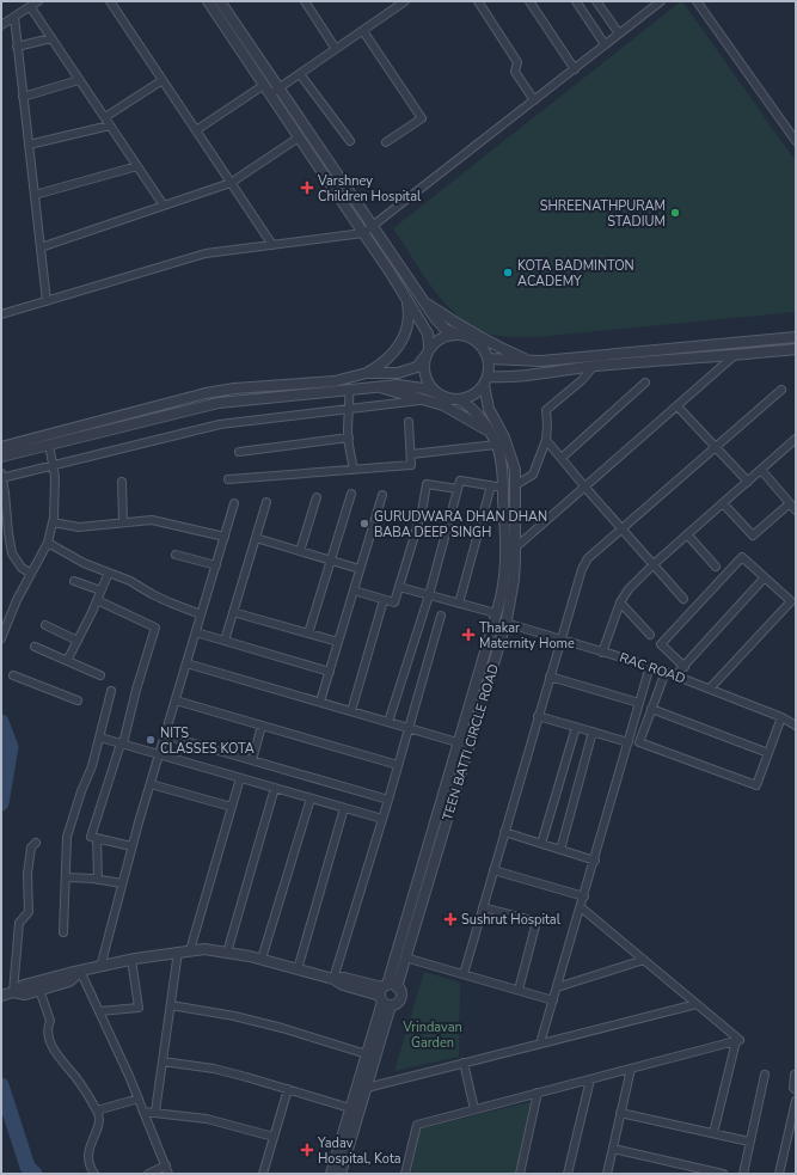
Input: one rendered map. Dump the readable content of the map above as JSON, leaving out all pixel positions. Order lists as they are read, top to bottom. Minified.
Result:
{"streets":{"street":["RAC ROAD","TEEN BATTI CIRCLE ROAD"]},"crossings":[["RAC ROAD","TEEN BATTI CIRCLE ROAD"]],"parks":["Vrindavan Garden"],"places":{"health":["Varshney Children Hospital","Thakar Maternity Home","Sushrut Hospital","Yadav Hospital, Kota"],"other":["SHREENATHPURAM STADIUM","KOTA BADMINTON ACADEMY","GURUDWARA DHAN DHAN BABA DEEP SINGH","NITS CLASSES KOTA"]}}
